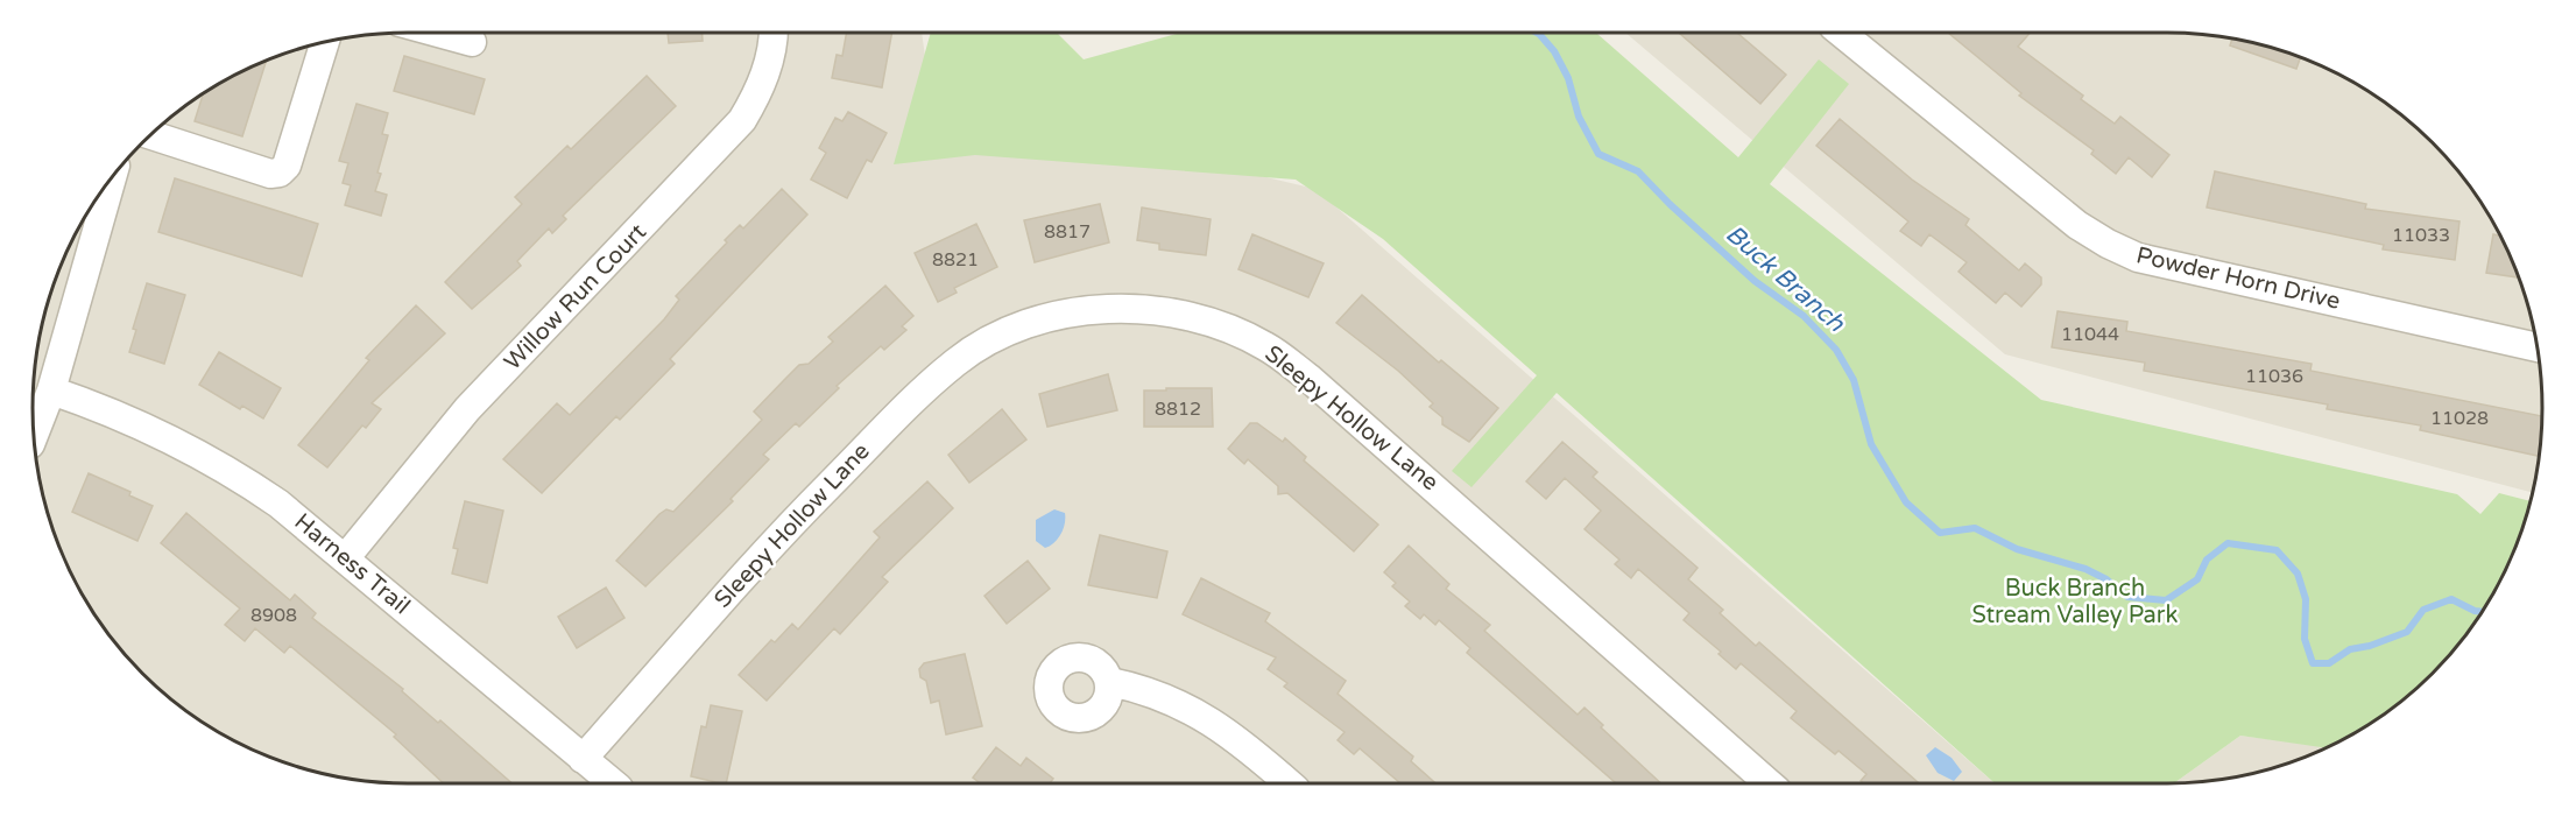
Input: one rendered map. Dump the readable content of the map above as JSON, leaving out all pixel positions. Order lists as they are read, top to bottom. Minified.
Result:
{"streets":{"street":["Powder Horn Drive","Willow Run Court","Sleepy Hollow Lane","Harness Trail"]},"crossings":[["Willow Run Court","Harness Trail"],["Sleepy Hollow Lane","Harness Trail"]],"water":["Buck Branch"],"parks":["Buck Branch Stream Valley Park"],"house_numbers":["8817","11033","8821","11044","11036","8812","11028","8908"]}
